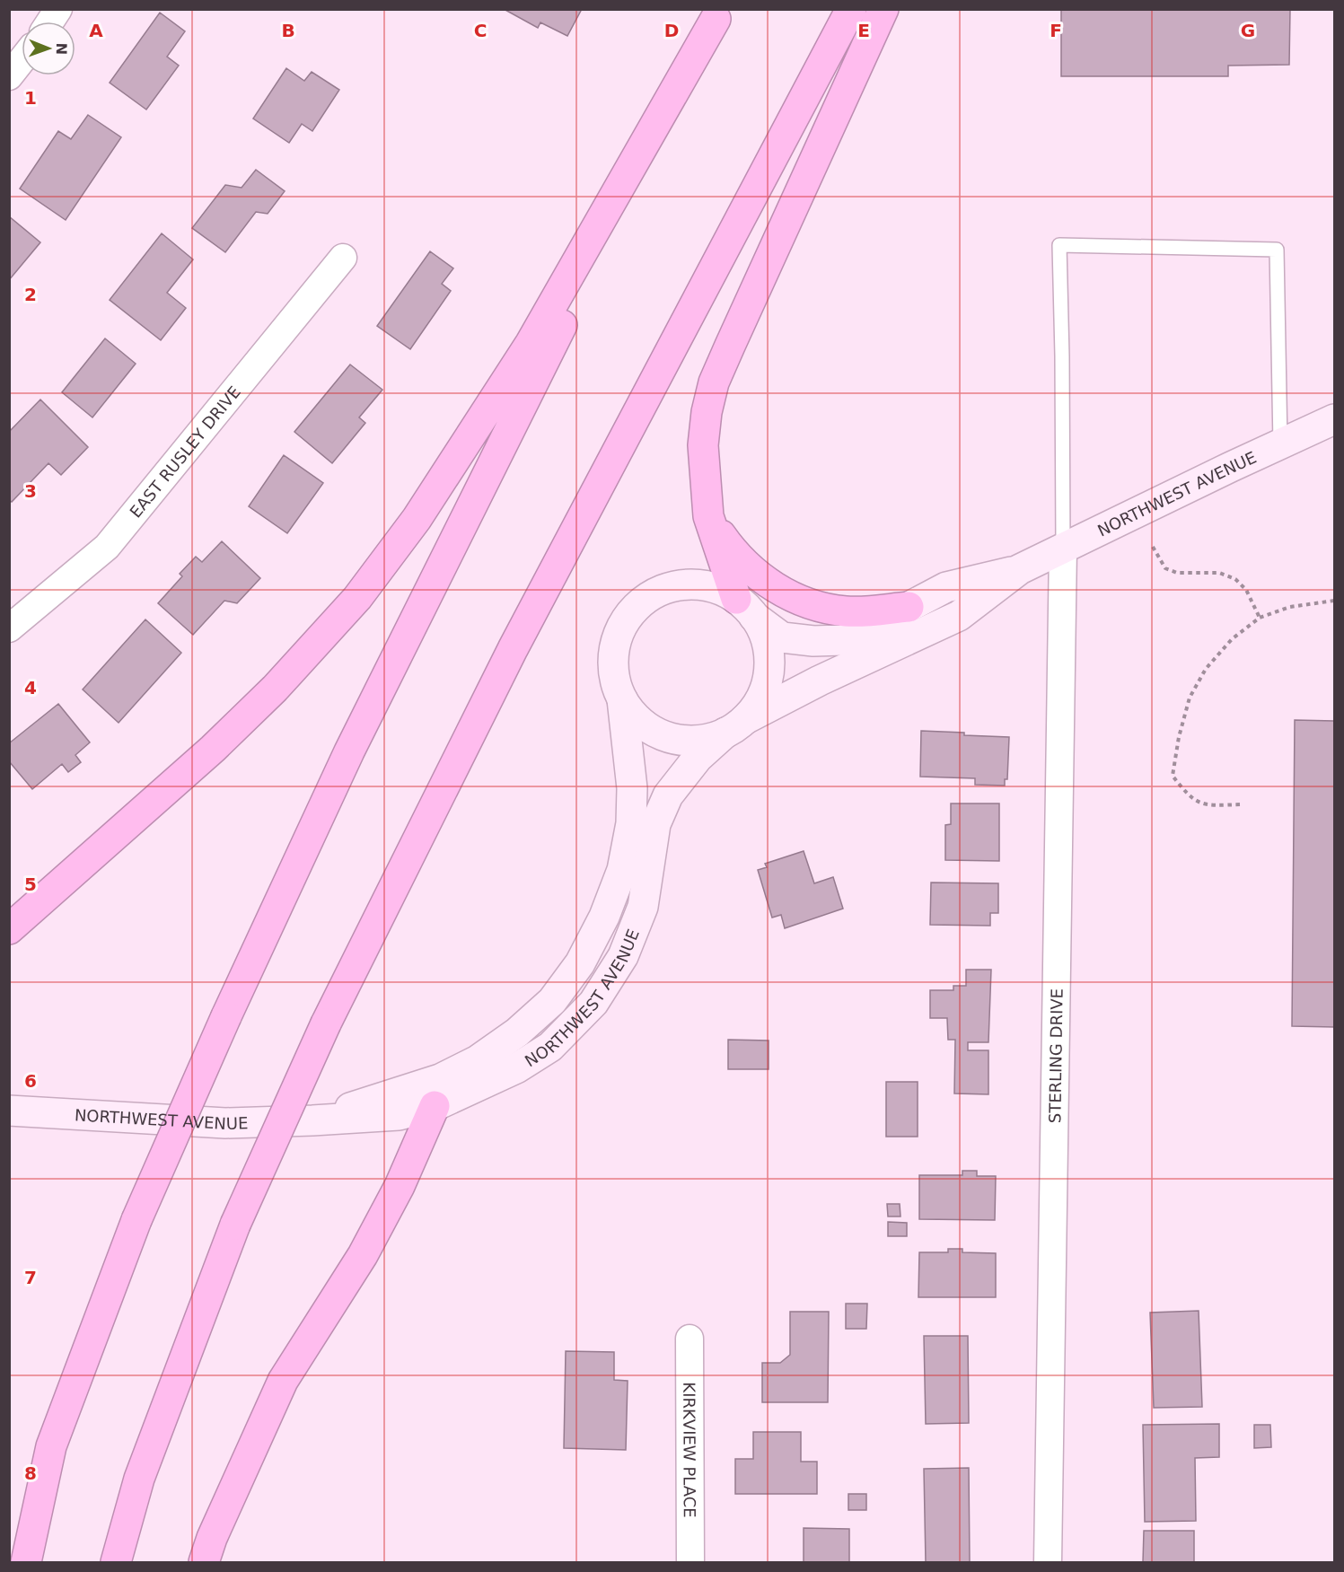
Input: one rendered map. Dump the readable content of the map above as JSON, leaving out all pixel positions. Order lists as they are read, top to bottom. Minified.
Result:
{"streets":{"main road":["NORTHWEST AVENUE"],"street":["EAST RUSLEY DRIVE","STERLING DRIVE","KIRKVIEW PLACE"]},"crossings":[["NORTHWEST AVENUE","STERLING DRIVE"]],"north":"right","grid":{"columns":["A","B","C","D","E","F","G"],"rows":["1","2","3","4","5","6","7","8"]}}
